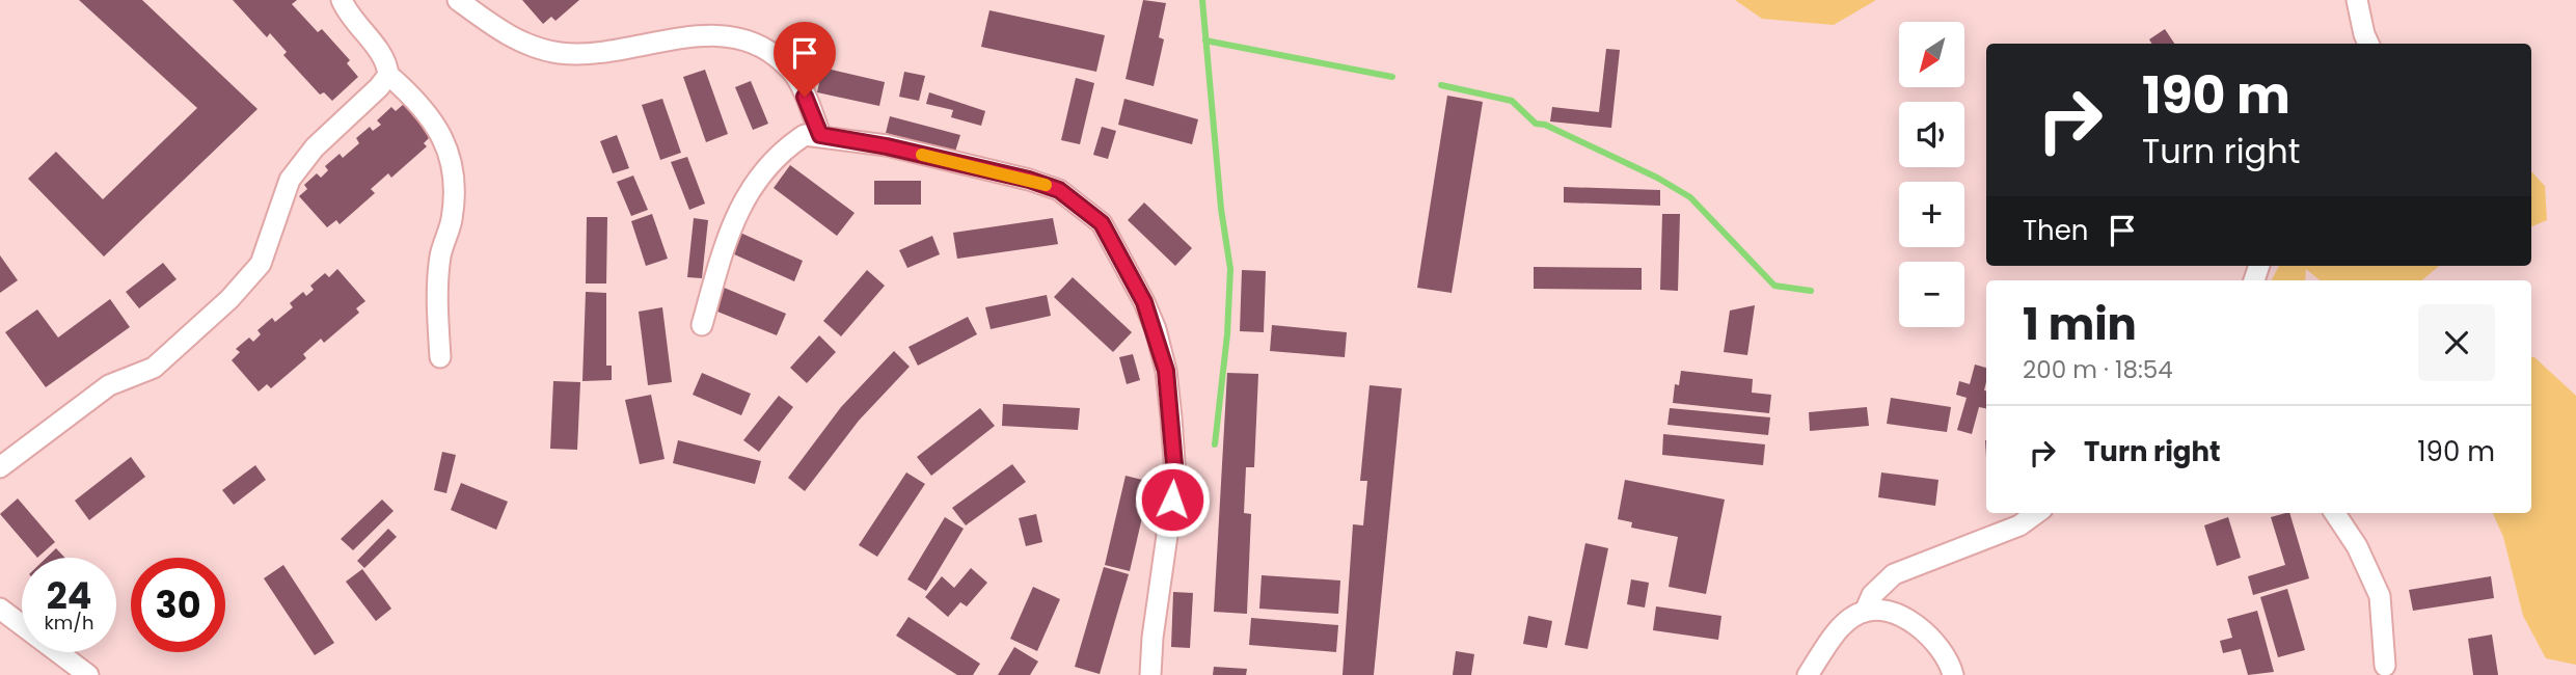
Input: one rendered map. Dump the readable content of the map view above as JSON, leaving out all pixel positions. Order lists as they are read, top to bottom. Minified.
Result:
{"north":"bottom left","page":{"map_buttons":["+","−"],"turn":["190 m","Turn right"],"then":"Then","heading":["1 min","200 m · 18:54"],"list":[{"name":"Turn right","value":"190 m"}],"speed":"24 km/h","limit":"30"}}
